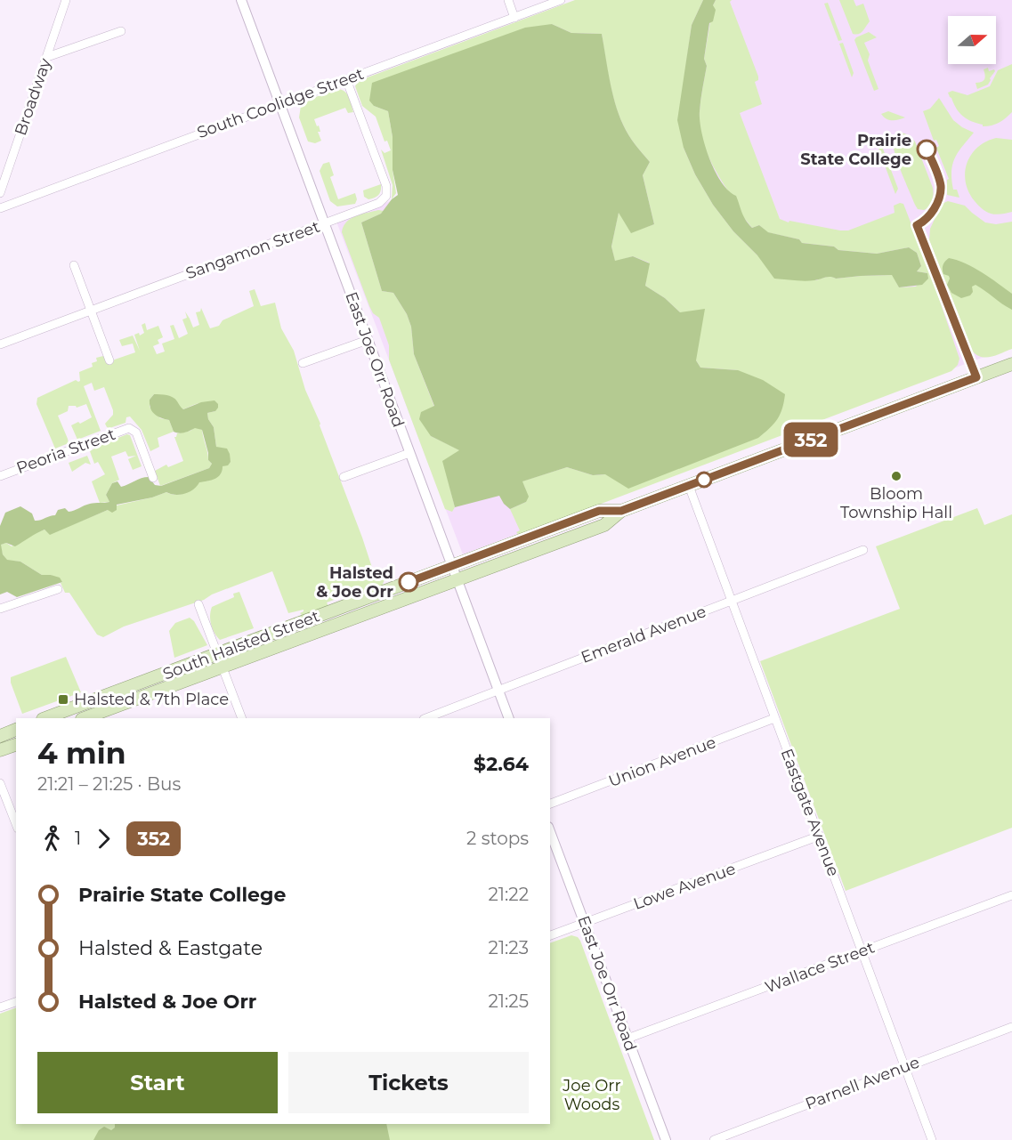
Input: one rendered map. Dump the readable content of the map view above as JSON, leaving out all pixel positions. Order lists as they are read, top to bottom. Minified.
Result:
{"streets":{"main road":["South Halsted Street"],"street":["Broadway","South Coolidge Street","Sangamon Street","East Joe Orr Road","Peoria Street","Emerald Avenue","Union Avenue","Eastgate Avenue","Lowe Avenue","Wallace Street","Parnell Avenue"]},"crossings":[["South Coolidge Street","Sangamon Street"],["South Coolidge Street","East Joe Orr Road"],["Sangamon Street","East Joe Orr Road"],["East Joe Orr Road","Emerald Avenue"],["East Joe Orr Road","South Halsted Street"],["East Joe Orr Road","Lowe Avenue"],["East Joe Orr Road","Wallace Street"],["Emerald Avenue","Eastgate Avenue"],["South Halsted Street","Eastgate Avenue"],["Union Avenue","Eastgate Avenue"],["Eastgate Avenue","Lowe Avenue"],["Eastgate Avenue","Wallace Street"],["Eastgate Avenue","Parnell Avenue"]],"parks":["Joe Orr Woods"],"places":{"other":["Prairie State College","Bloom Township Hall","Halsted & Joe Orr"],"transit":["Halsted & 7th Place"]},"lines":["bus line 352"],"north":"right","page":{"on_map":"352","heading":["4 min","21:21 – 21:25 · Bus","$2.64"],"legs":["1","352","2 stops"],"list":[{"name":"Prairie State College","value":"21:22"},{"name":"Halsted & Eastgate","value":"21:23"},{"name":"Halsted & Joe Orr","value":"21:25"}],"buttons":["Start","Tickets"]}}
